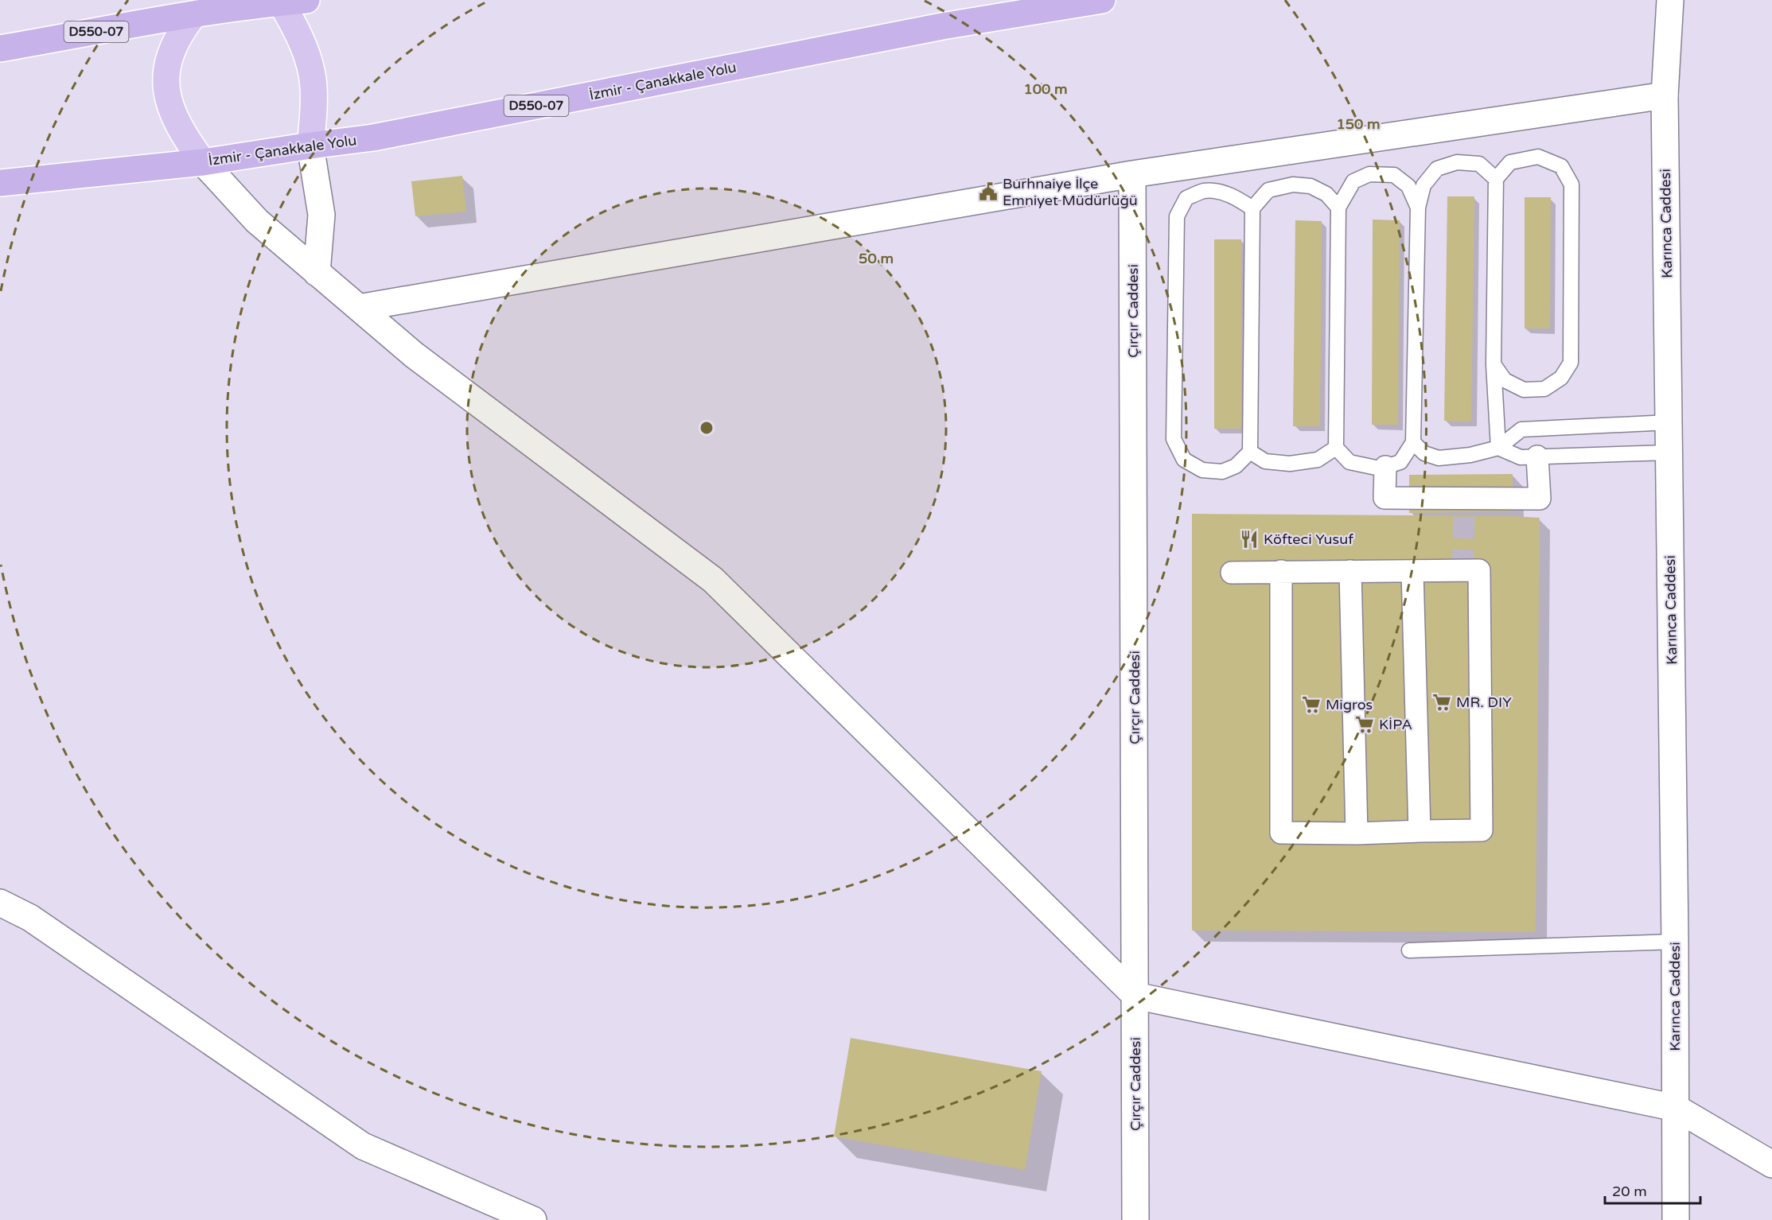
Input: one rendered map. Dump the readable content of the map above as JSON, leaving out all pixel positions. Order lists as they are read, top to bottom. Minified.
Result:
{"streets":{"highway":["D550-07","İzmir - Çanakkale Yolu"],"street":["Karınca Caddesi","Çırçır Caddesi"]},"crossings":[["D550-07","İzmir - Çanakkale Yolu"]],"places":{"public building":["Burhnaiye İlçe Emniyet Müdürlüğü"],"restaurant":["Köfteci Yusuf"],"supermarket":["MR. DIY","Migros","KİPA"]},"scale_bar":"20 m","rings":["100 m","150 m","50 m"]}
